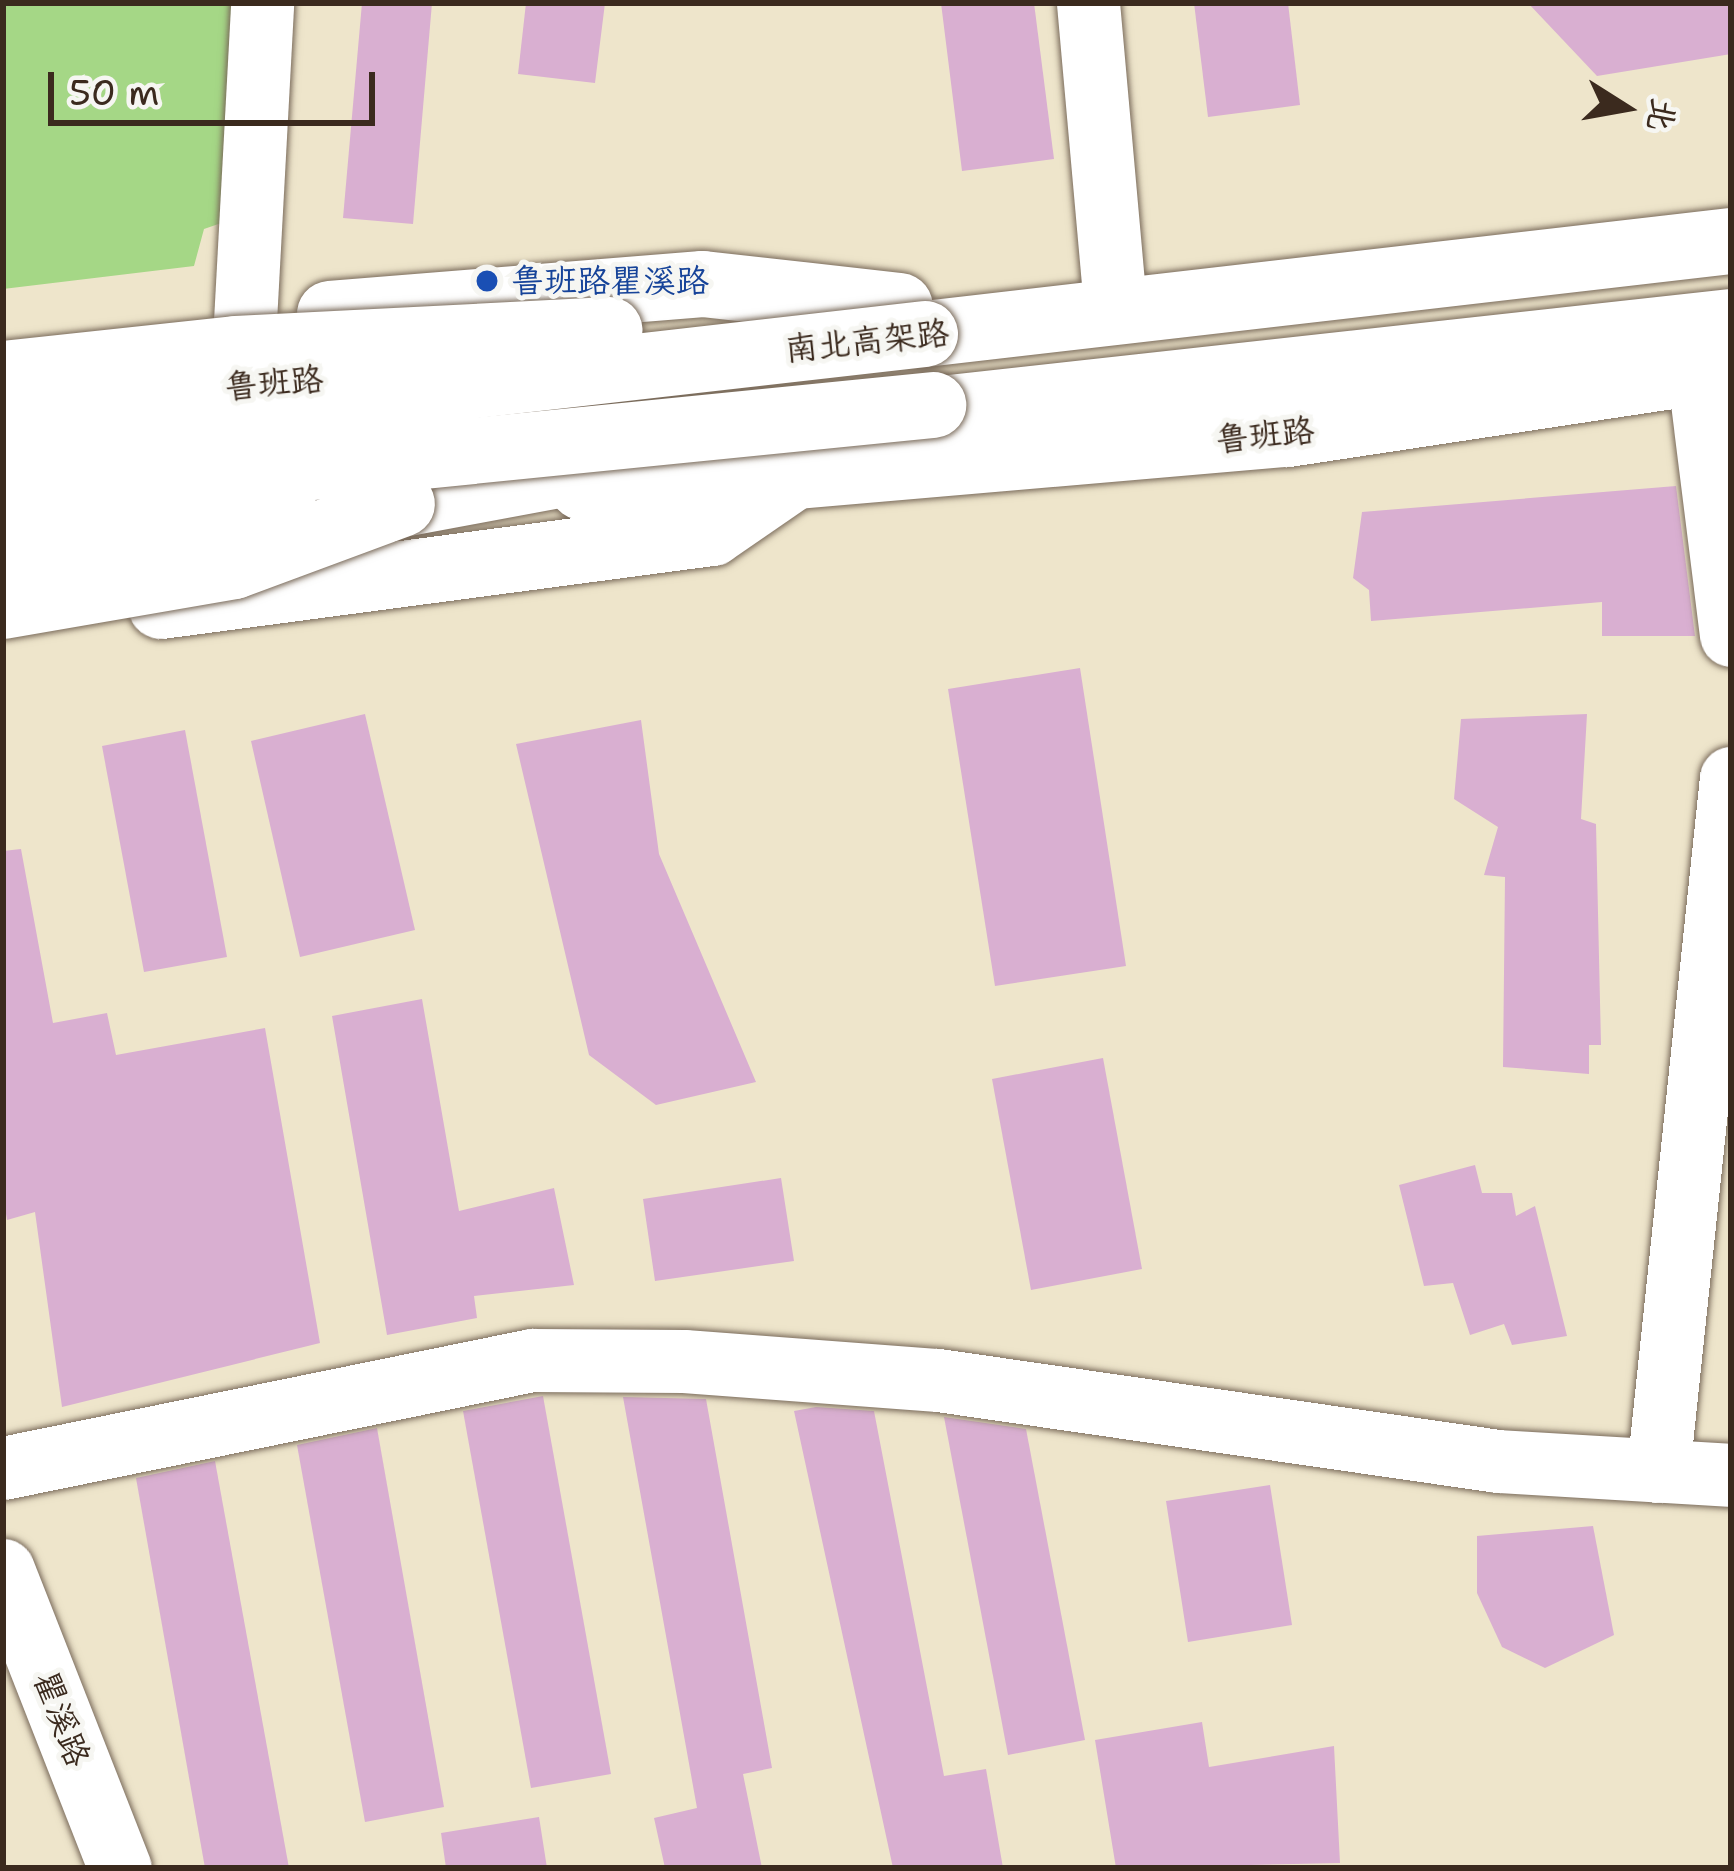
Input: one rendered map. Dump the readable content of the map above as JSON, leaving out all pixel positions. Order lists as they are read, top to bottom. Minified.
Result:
{"streets":{"main road":["南北高架路","鲁班路"],"street":["瞿溪路"]},"crossings":[["南北高架路","鲁班路"]],"places":["鲁班路瞿溪路"],"scale_bar":"50 m","north":"right"}
